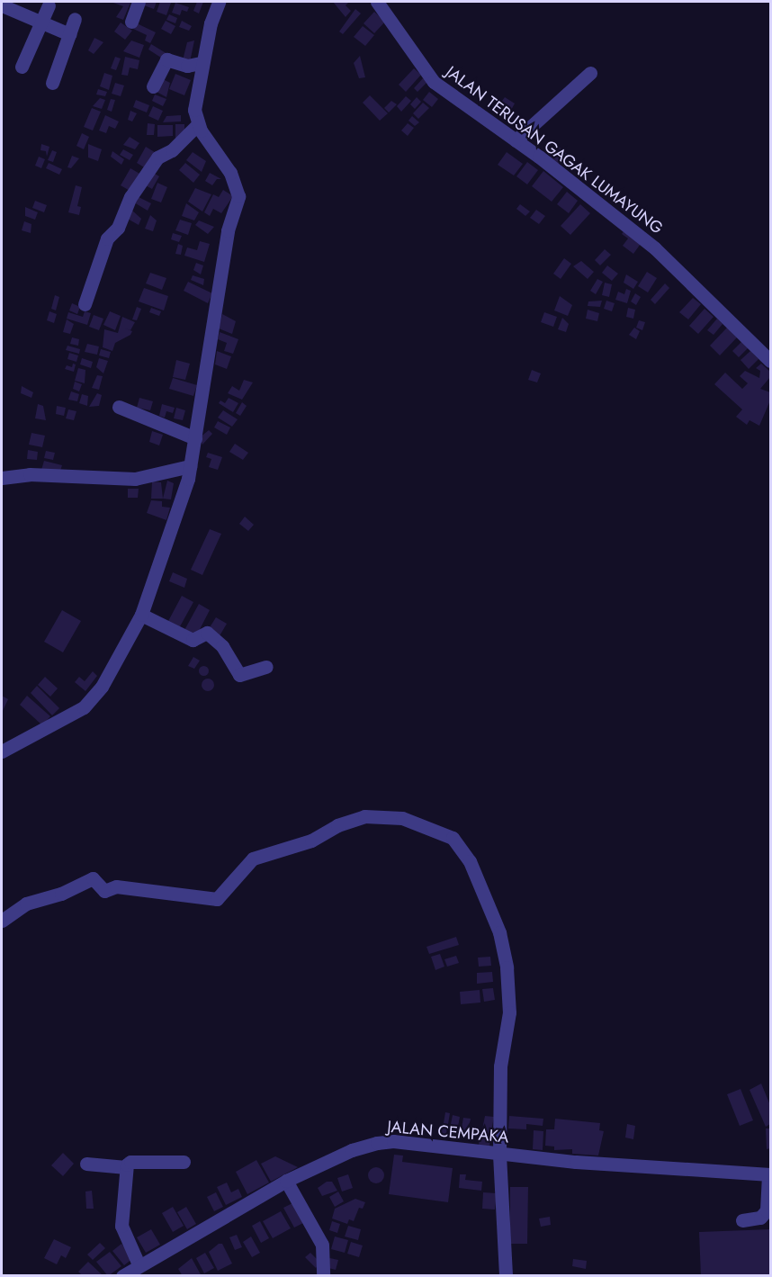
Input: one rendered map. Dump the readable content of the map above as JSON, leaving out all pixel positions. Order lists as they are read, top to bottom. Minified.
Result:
{"streets":{"street":["JALAN TERUSAN GAGAK LUMAYUNG","JALAN CEMPAKA"]}}
